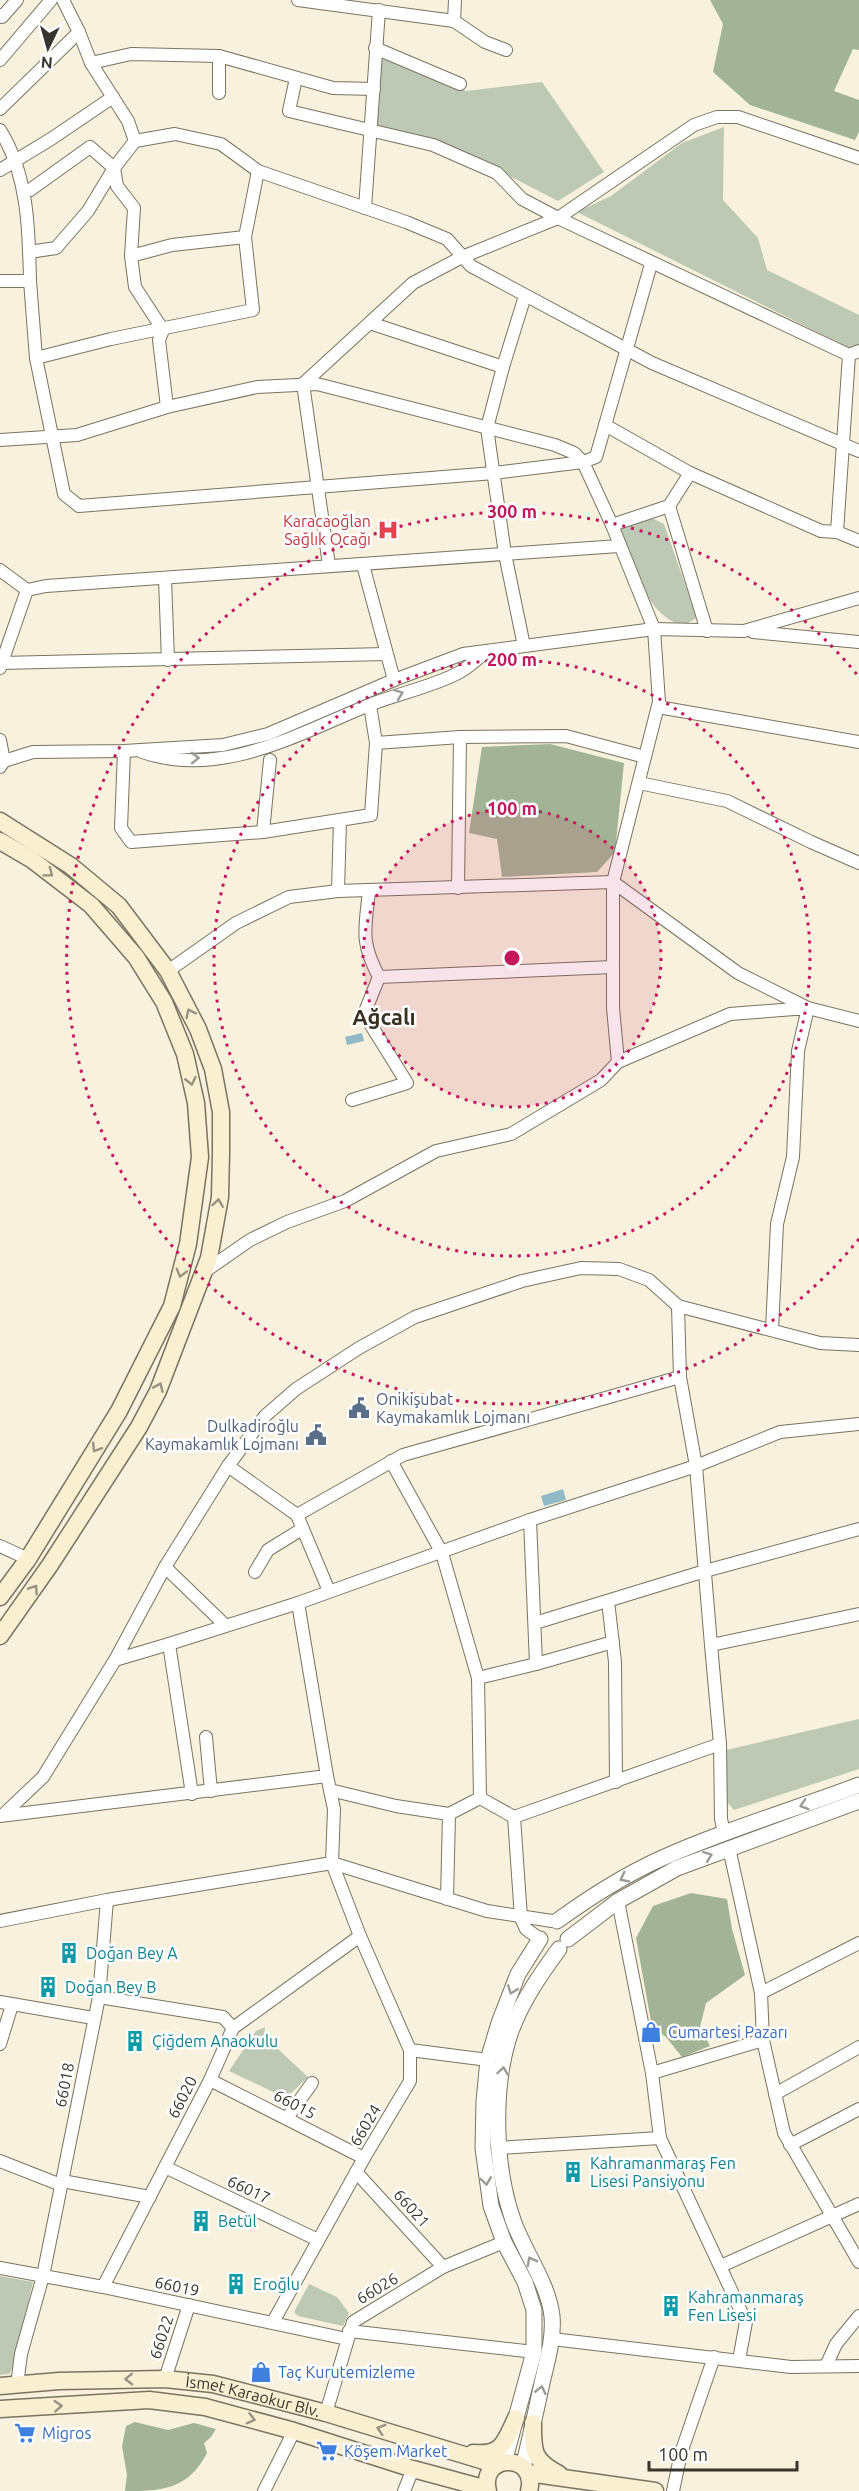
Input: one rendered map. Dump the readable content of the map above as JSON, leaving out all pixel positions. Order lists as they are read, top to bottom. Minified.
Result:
{"streets":{"main road":["İsmet Karaokur Blv."],"street":["66018","66020","66015","66024","66017","66021","66019","66026","66022"]},"crossings":[["66018","66019"],["66018","İsmet Karaokur Blv."],["66020","66015"],["66020","66017"],["66020","66019"],["66015","66024"],["66024","66017"],["66024","66021"],["66024","66019"],["66021","66026"],["66019","66026"],["66019","66022"],["66022","İsmet Karaokur Blv."]],"districts":["Ağcalı"],"places":{"hospital":["Karacaoğlan Sağlık Ocağı"],"public building":["Onikişubat Kaymakamlık Lojmanı","Dulkadiroğlu Kaymakamlık Lojmanı"],"building":["Doğan Bey A","Doğan Bey B","Çiğdem Anaokulu","Kahramanmaraş Fen Lisesi Pansiyonu","Betül","Eroğlu","Kahramanmaraş Fen Lisesi"],"shop":["Cumartesi Pazarı","Taç Kurutemizleme"],"supermarket":["Migros","Köşem Market"]},"scale_bar":"100 m","north":"bottom","rings":["300 m","200 m","100 m"]}
